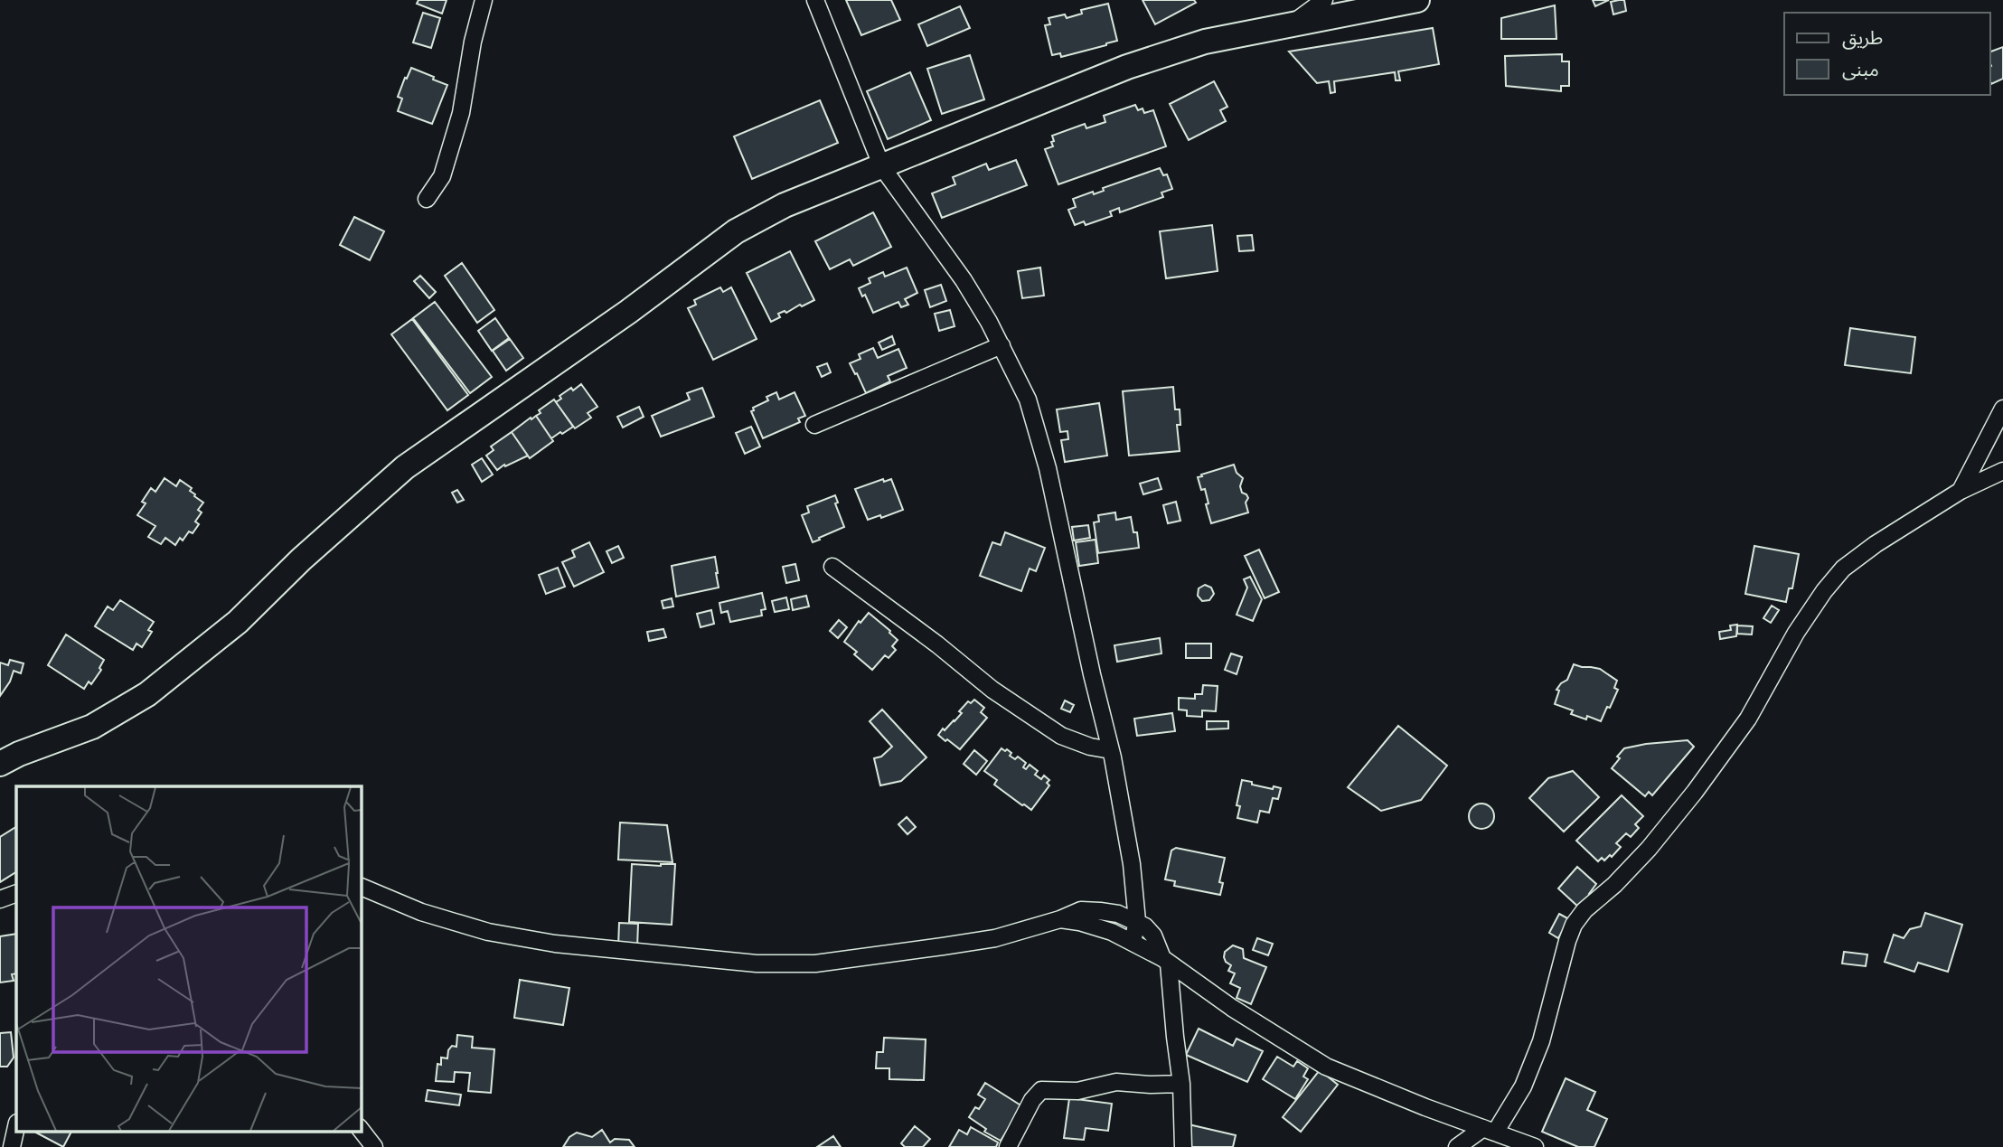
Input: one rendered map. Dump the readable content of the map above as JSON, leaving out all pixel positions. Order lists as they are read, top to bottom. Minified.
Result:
{"legend":["طريق","مبنى"]}
